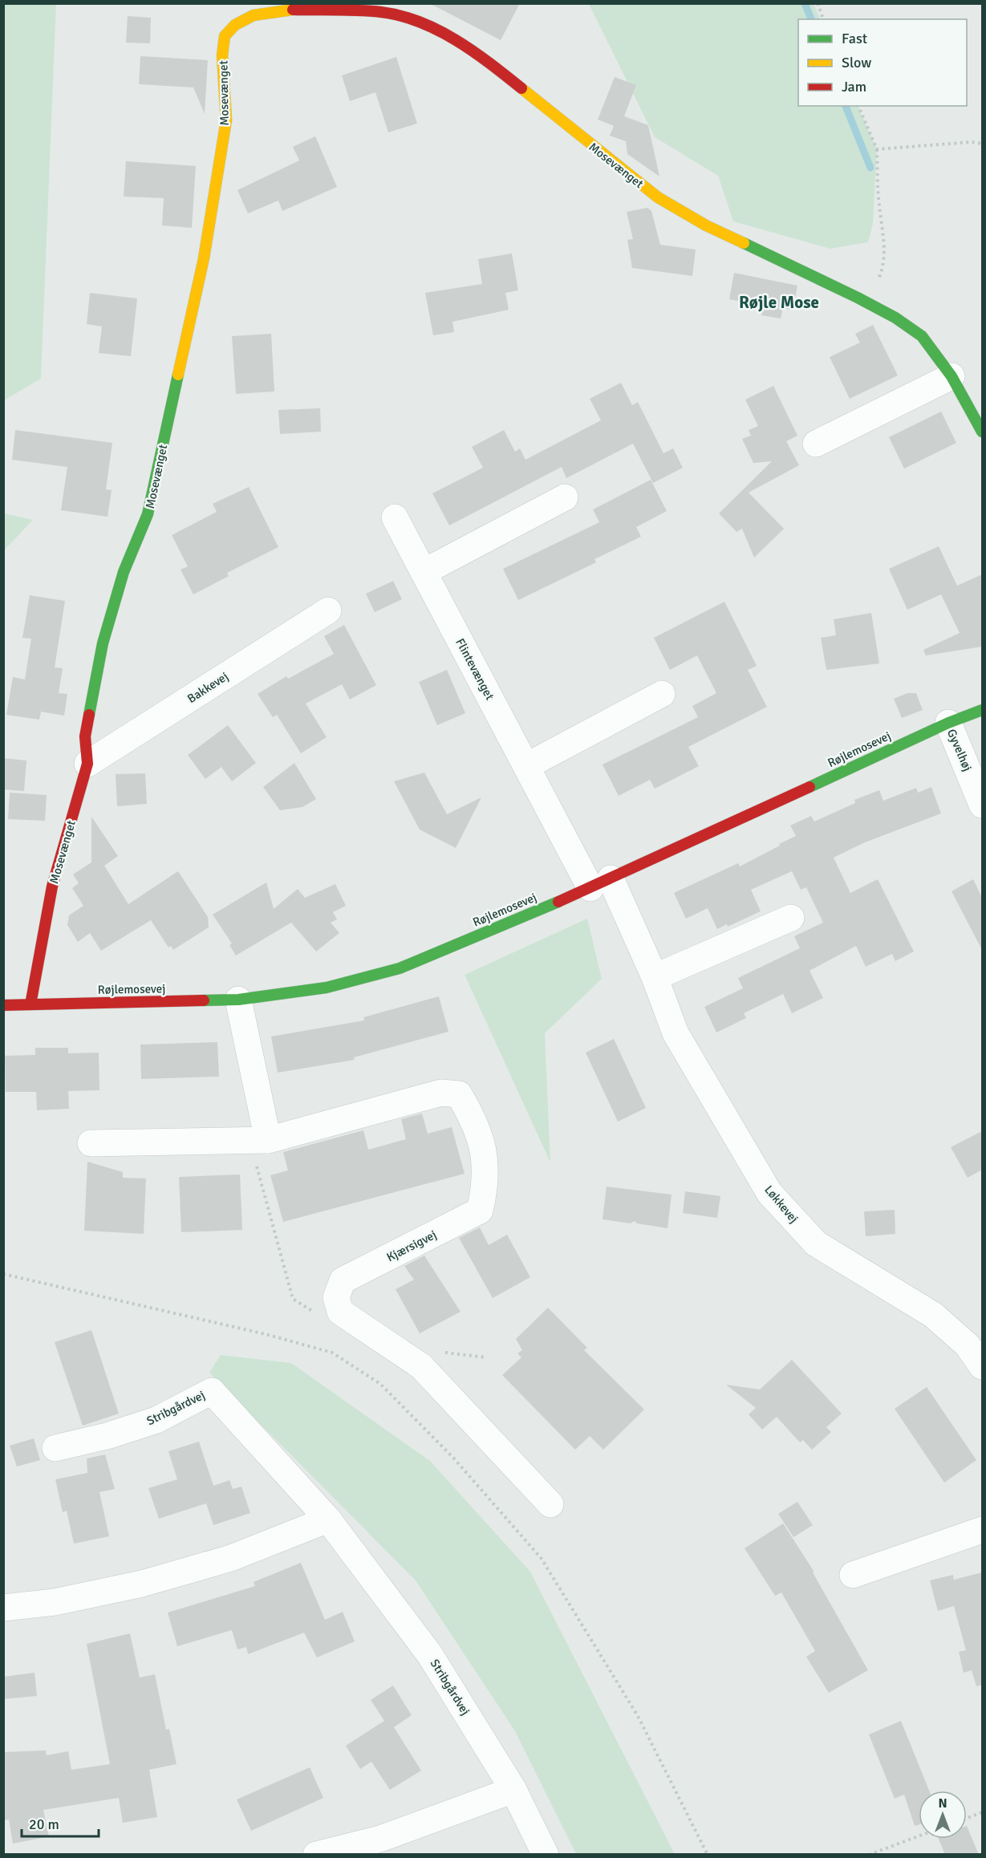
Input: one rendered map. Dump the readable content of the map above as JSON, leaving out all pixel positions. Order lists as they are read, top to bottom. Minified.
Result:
{"streets":{"street":["Mosevænget","Flintevænget","Bakkevej","Røjlemosevej","Gyvelhøj","Løkkevej","Kjærsigvej","Stribgårdvej"]},"crossings":[["Mosevænget","Bakkevej"],["Mosevænget","Røjlemosevej"],["Flintevænget","Røjlemosevej"],["Flintevænget","Løkkevej"],["Røjlemosevej","Gyvelhøj"],["Røjlemosevej","Løkkevej"]],"districts":["Røjle Mose"],"legend":["Fast","Slow","Jam"],"scale_bar":"20 m","north":"top"}
